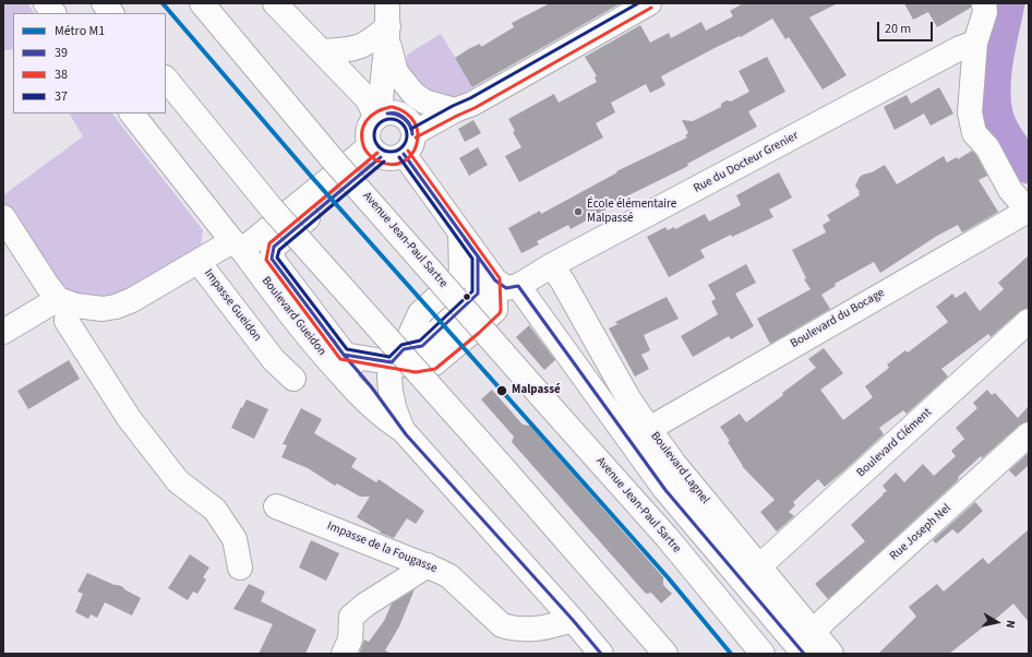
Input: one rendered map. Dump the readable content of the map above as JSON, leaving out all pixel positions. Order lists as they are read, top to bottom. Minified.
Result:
{"streets":{"main road":["Rue du Docteur Grenier","Avenue Jean-Paul Sartre","Impasse Gueidon","Boulevard Gueidon","Boulevard du Bocage","Boulevard Clément","Boulevard Lagnel","Rue Joseph Nel","Impasse de la Fougasse"]},"crossings":[["Rue du Docteur Grenier","Boulevard Lagnel"],["Impasse Gueidon","Boulevard Gueidon"],["Boulevard Gueidon","Impasse de la Fougasse"],["Boulevard du Bocage","Boulevard Lagnel"],["Boulevard Clément","Boulevard Lagnel"],["Boulevard Lagnel","Rue Joseph Nel"]],"places":["École élémentaire Malpassé","Malpassé"],"lines":["metro line M1","transit line 37","transit line 38","transit line 39"],"legend":["Métro M1","39","38","37"],"scale_bar":"20 m","north":"right"}
